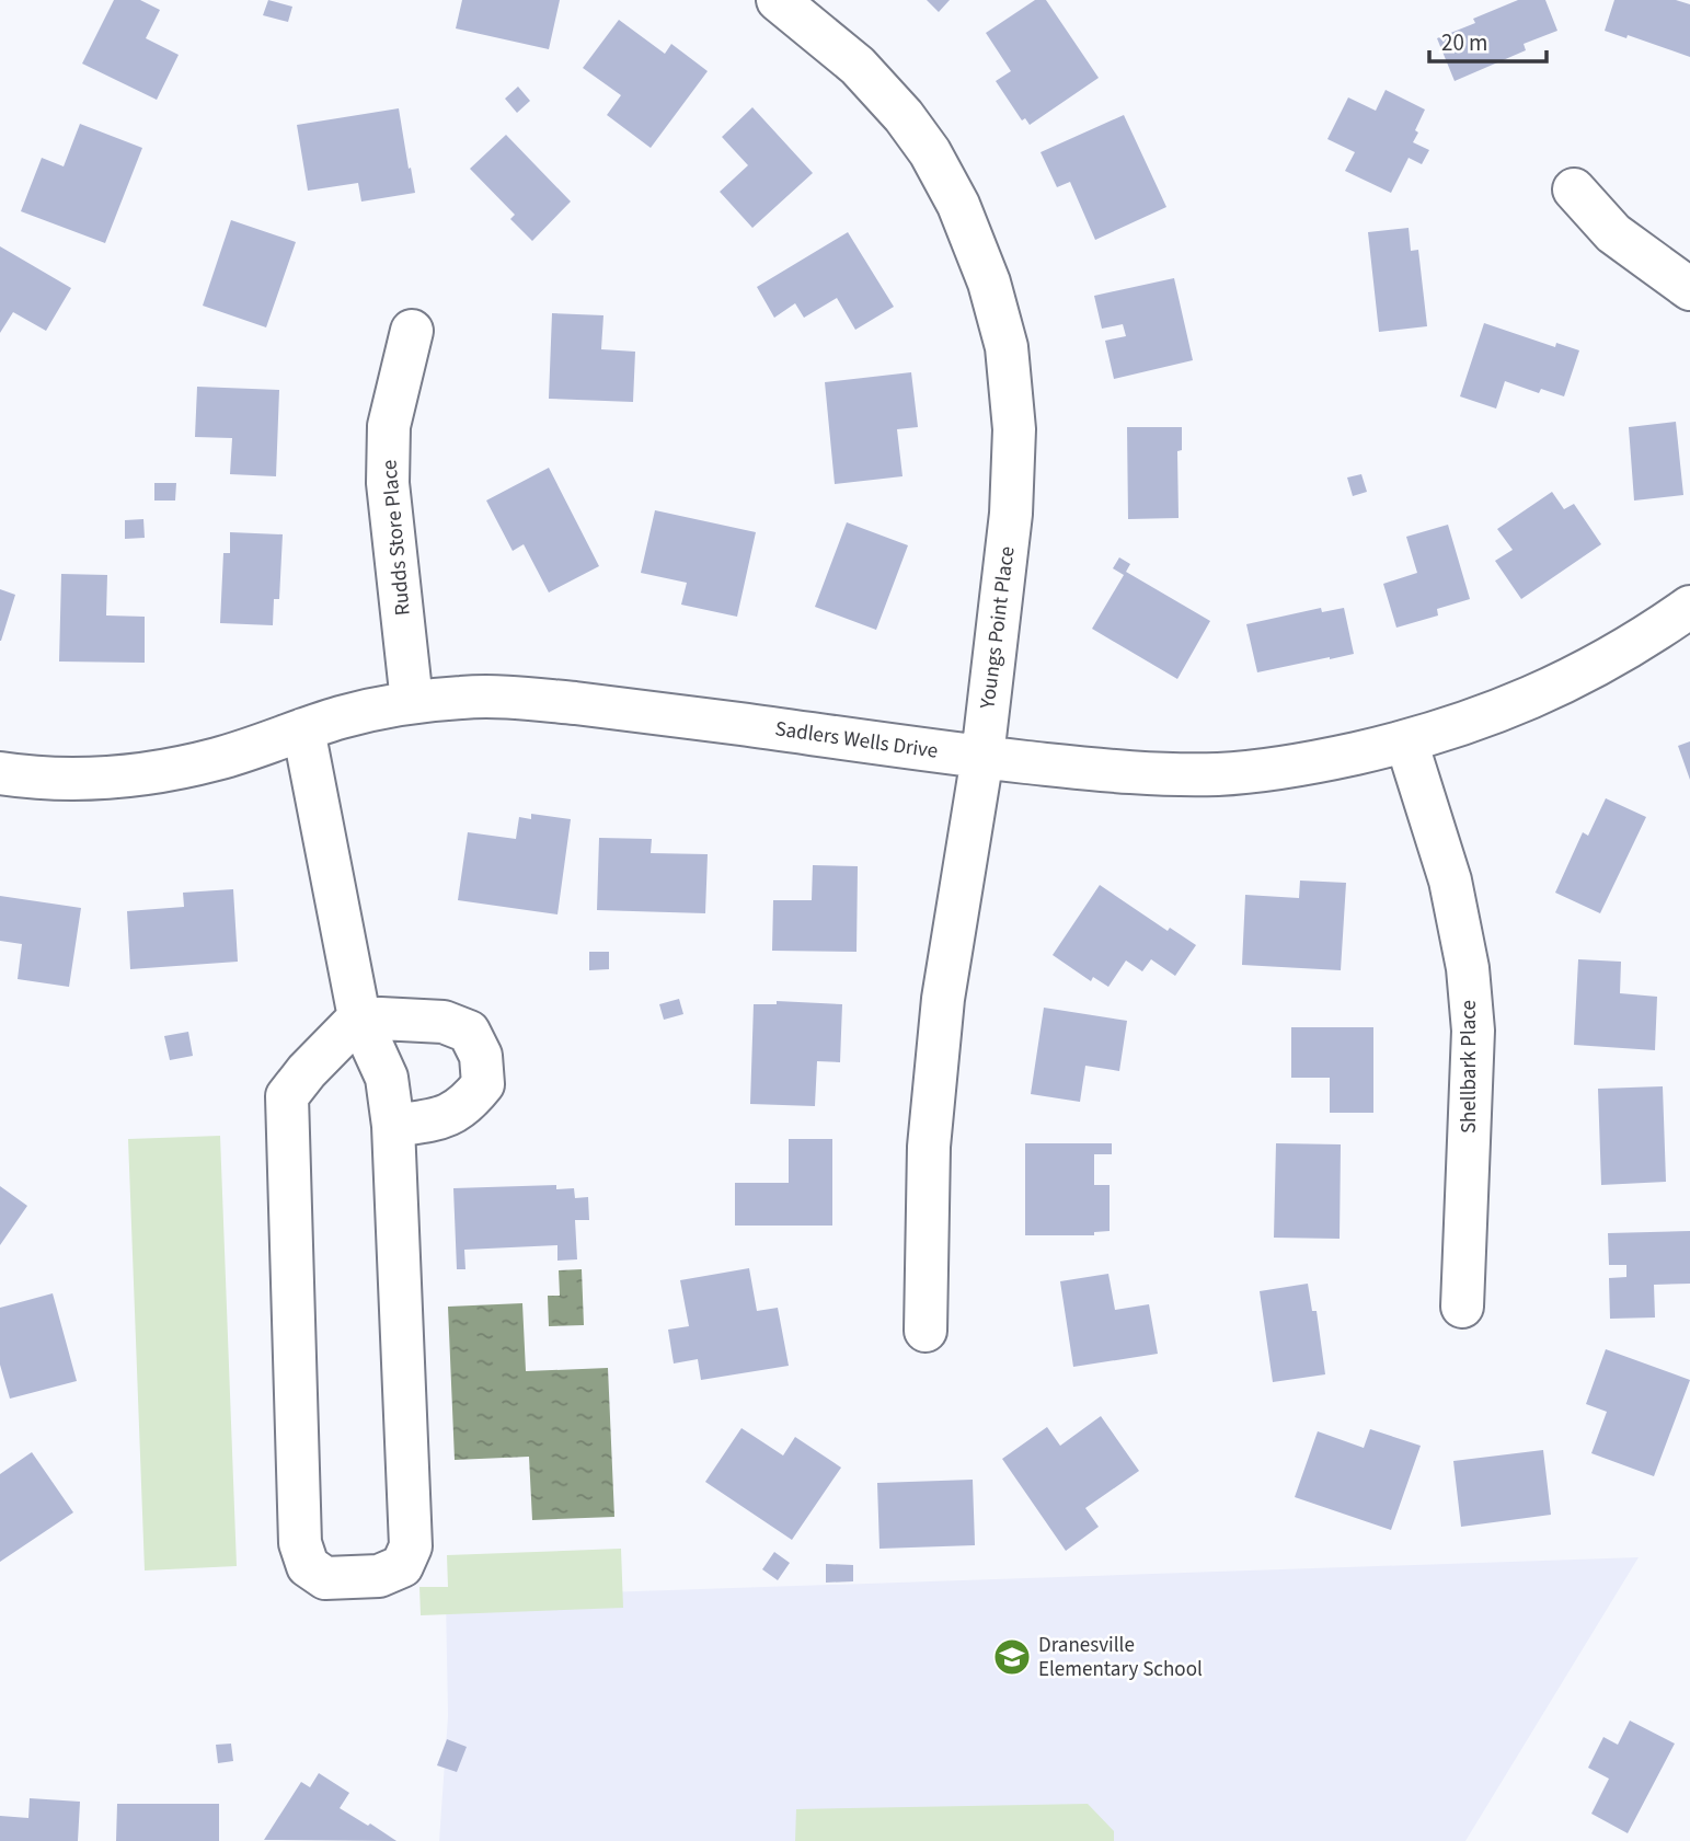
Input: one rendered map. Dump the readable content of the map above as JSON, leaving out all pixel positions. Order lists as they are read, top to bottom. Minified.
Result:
{"streets":{"street":["Rudds Store Place","Youngs Point Place","Sadlers Wells Drive","Shellbark Place"]},"crossings":[["Rudds Store Place","Sadlers Wells Drive"],["Youngs Point Place","Sadlers Wells Drive"],["Sadlers Wells Drive","Shellbark Place"]],"places":{"school or university":["Dranesville Elementary School"]},"scale_bar":"20 m"}
